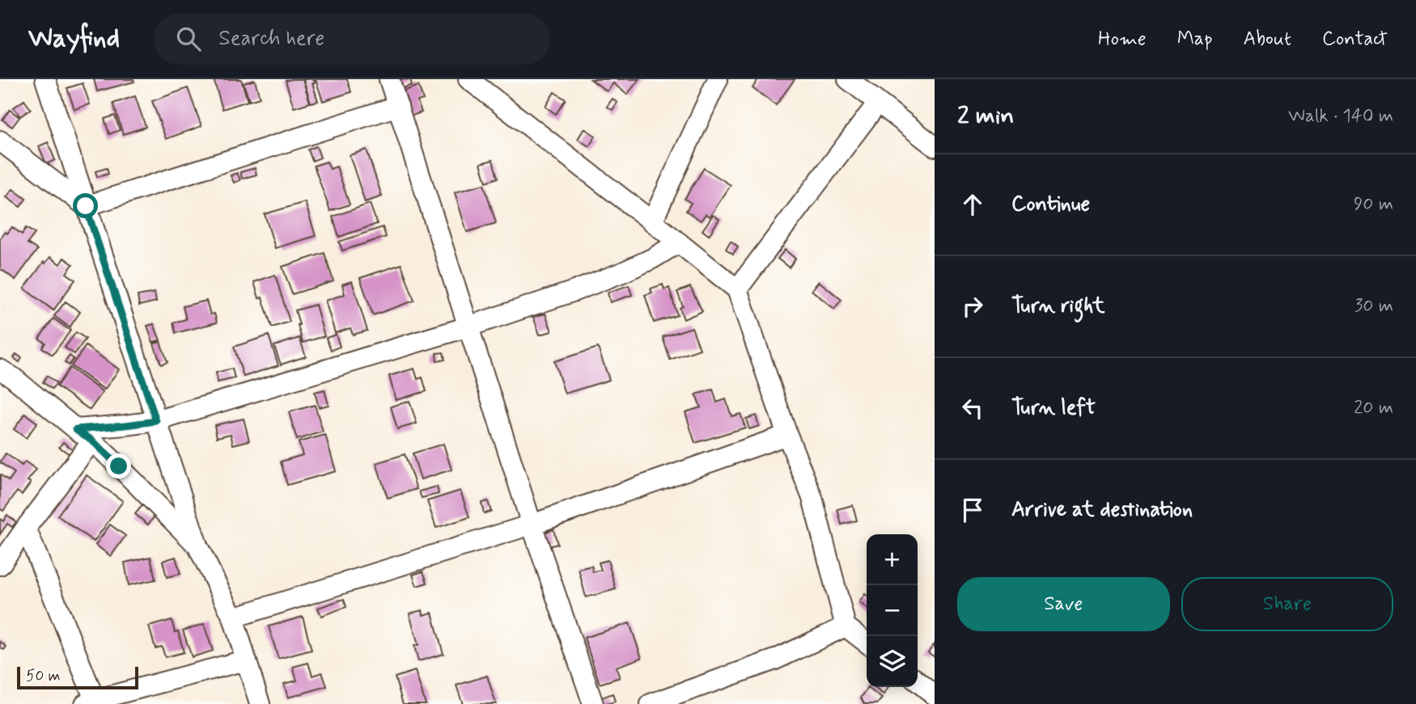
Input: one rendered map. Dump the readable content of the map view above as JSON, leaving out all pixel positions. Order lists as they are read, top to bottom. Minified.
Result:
{"scale_bar":"50 m","page":{"header":"Wayfind","search":"Search here","nav":["Home","Map","About","Contact"],"heading":["2 min","Walk · 140 m"],"list":[["Continue","90 m"],["Turn right","30 m"],["Turn left","20 m"],"Arrive at destination"],"map_buttons":["+","−"],"buttons":["Save","Share"],"scale":"50 m"}}
